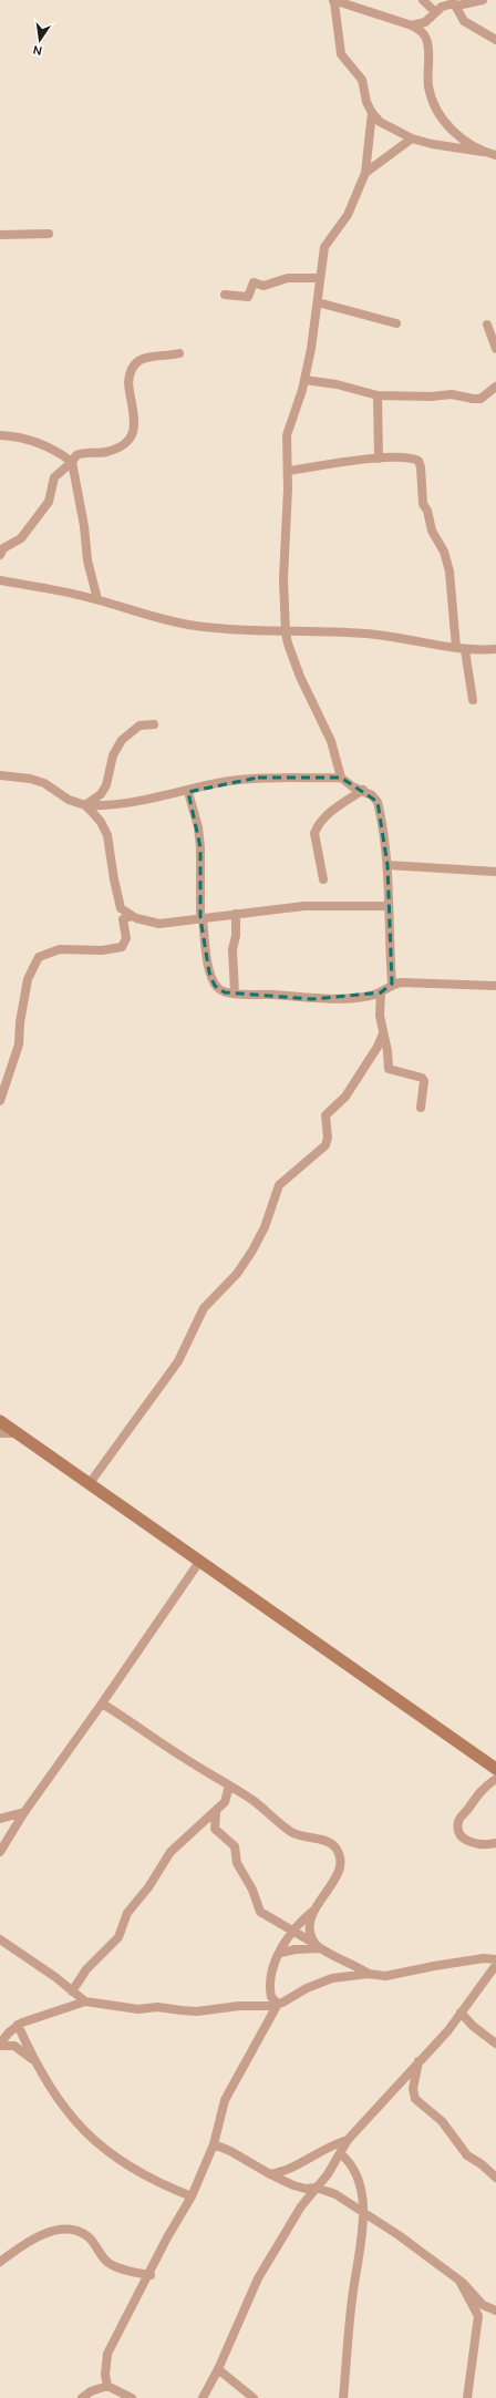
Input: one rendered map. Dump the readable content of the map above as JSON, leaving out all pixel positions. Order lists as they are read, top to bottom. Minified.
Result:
{"north":"bottom"}
